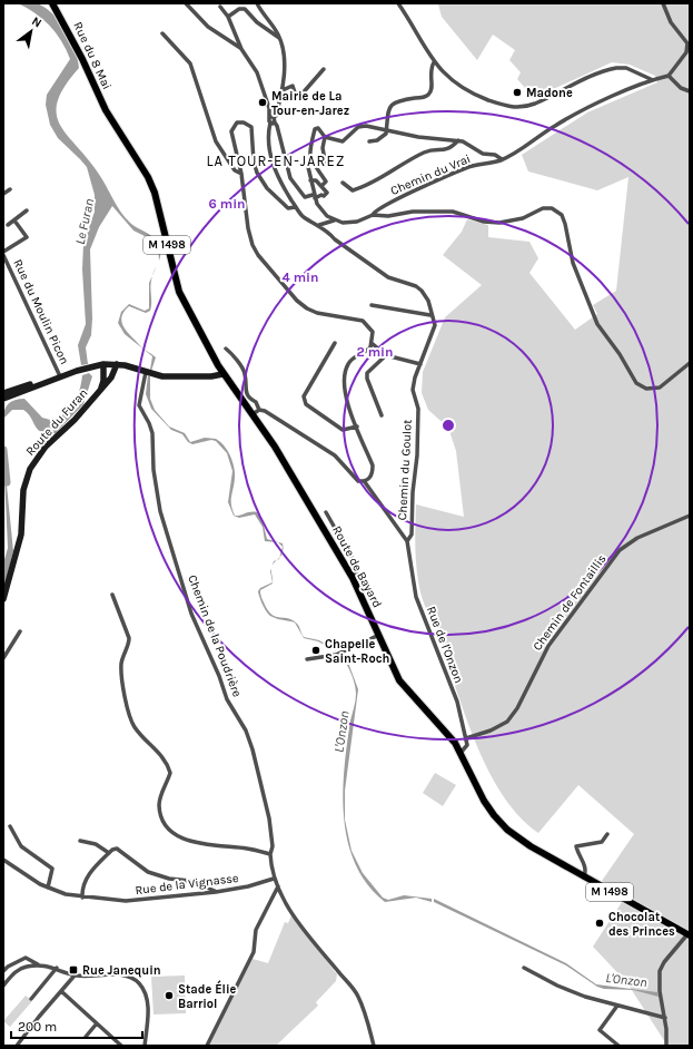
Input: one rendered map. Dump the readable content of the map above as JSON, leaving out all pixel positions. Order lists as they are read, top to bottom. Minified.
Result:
{"streets":{"main road":["Rue du 8 Mai","M 1498","Route du Furan","Route de Bayard"],"street":["Chemin du Vrai","Rue du Moulin Picon","Chemin du Goulot","Chemin de Fontaillis","Chemin de la Poudrière","Rue de l'Onzon","Rue de la Vignasse"]},"crossings":[["Rue du 8 Mai","Route de Bayard"],["Chemin du Goulot","Rue de l'Onzon"],["Chemin de Fontaillis","Rue de l'Onzon"],["Chemin de la Poudrière","Rue de la Vignasse"]],"districts":["LA TOUR-EN-JAREZ"],"water":["Le Furan","L'Onzon"],"places":{"other":["Madone","Mairie de La Tour-en-Jarez","Chapelle Saint-Roch","Chocolat des Princes","Stade Élie Barriol"],"transit":["Rue Janequin"]},"scale_bar":"200 m","north":"top right","rings":["6 min","4 min","2 min"]}
